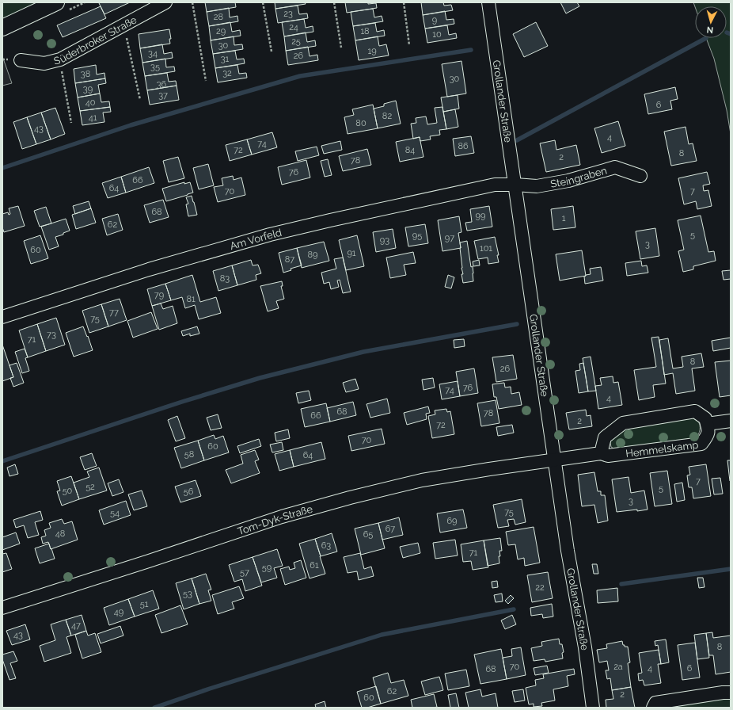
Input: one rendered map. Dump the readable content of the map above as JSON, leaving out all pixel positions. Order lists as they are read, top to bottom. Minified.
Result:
{"streets":{"street":["Süderbroker Straße","Grollander Straße","Steingraben","Am Vorfeld","Hemmelskamp","Tom-Dyk-Straße"]},"crossings":[["Grollander Straße","Steingraben"],["Grollander Straße","Am Vorfeld"],["Grollander Straße","Hemmelskamp"],["Grollander Straße","Tom-Dyk-Straße"],["Steingraben","Am Vorfeld"],["Hemmelskamp","Tom-Dyk-Straße"]],"house_numbers":["23","28","9","24","29","18","10","25","30","19","34","26","31","35","32","38","30","36","39","37","40","6","82","41","80","43","4","74","86","72","84","8","2","78","76","66","64","70","7","68","99","1","62","5","95","97","93","3","101","60","91","89","87","83","79","81","77","75","73","71","8","26","76","74","4","68","78","66","2","72","70","60","58","64","7","52","5","50","56","3","75","54","69","67","48","65","63","71","61","59","57","22","53","51","49","47","43","8","70","2a","4","6","68","62","2","60"],"north":"bottom"}
